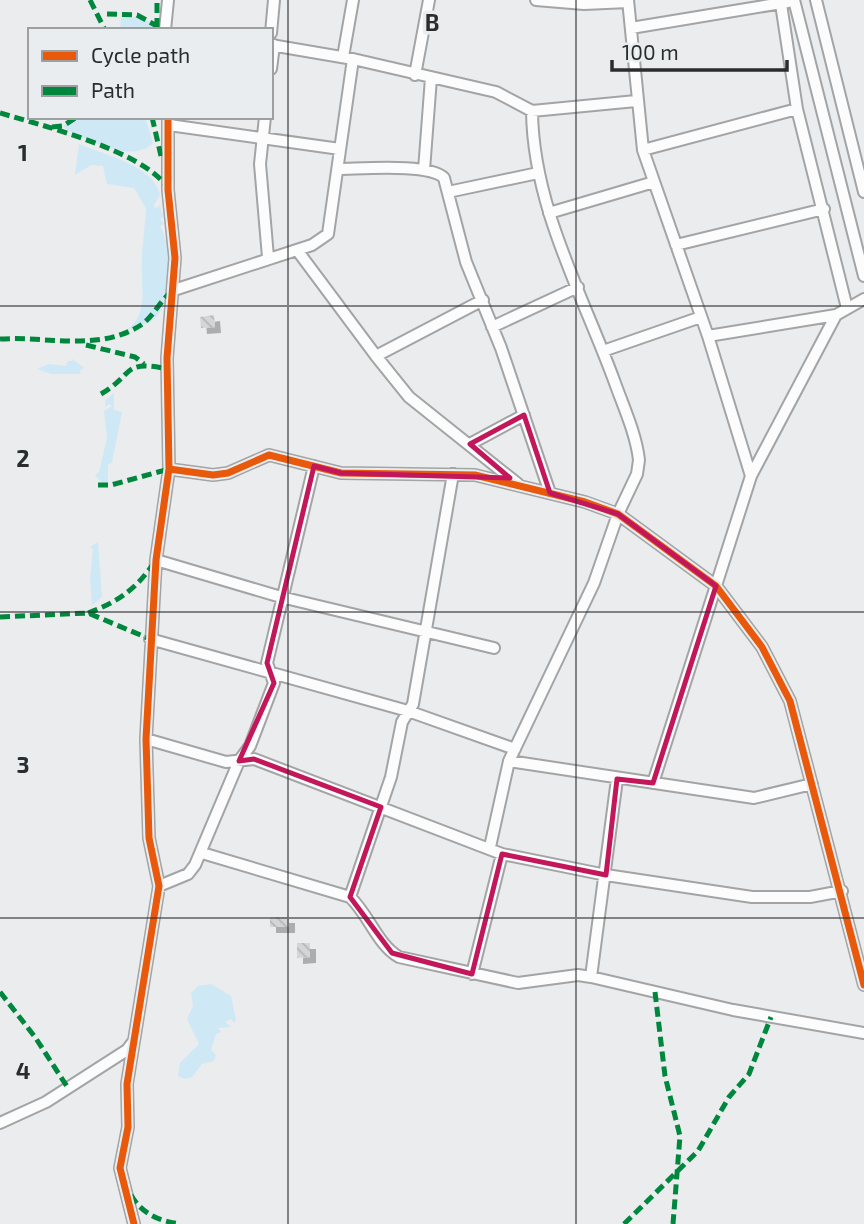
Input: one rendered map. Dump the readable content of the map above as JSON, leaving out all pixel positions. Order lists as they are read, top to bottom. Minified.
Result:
{"legend":["Cycle path","Path"],"scale_bar":"100 m","grid":{"columns":["B"],"rows":["1","2","3","4"]}}
